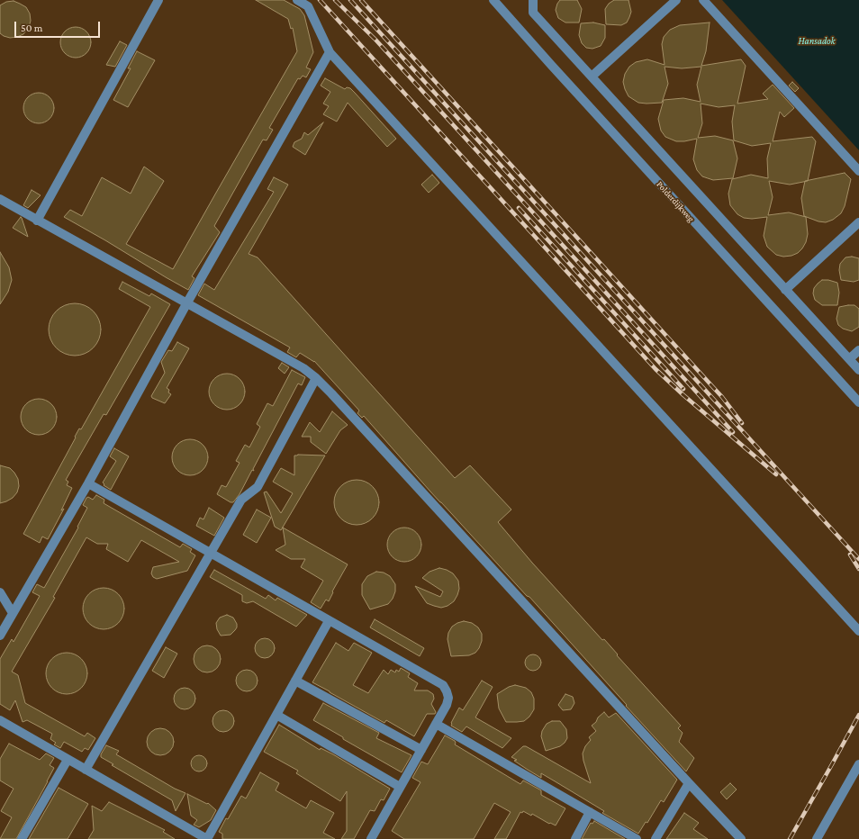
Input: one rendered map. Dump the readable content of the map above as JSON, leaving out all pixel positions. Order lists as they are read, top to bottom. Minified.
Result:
{"streets":{"street":["Polderdijkweg"]},"water":["Hansadok"],"scale_bar":"50 m"}
